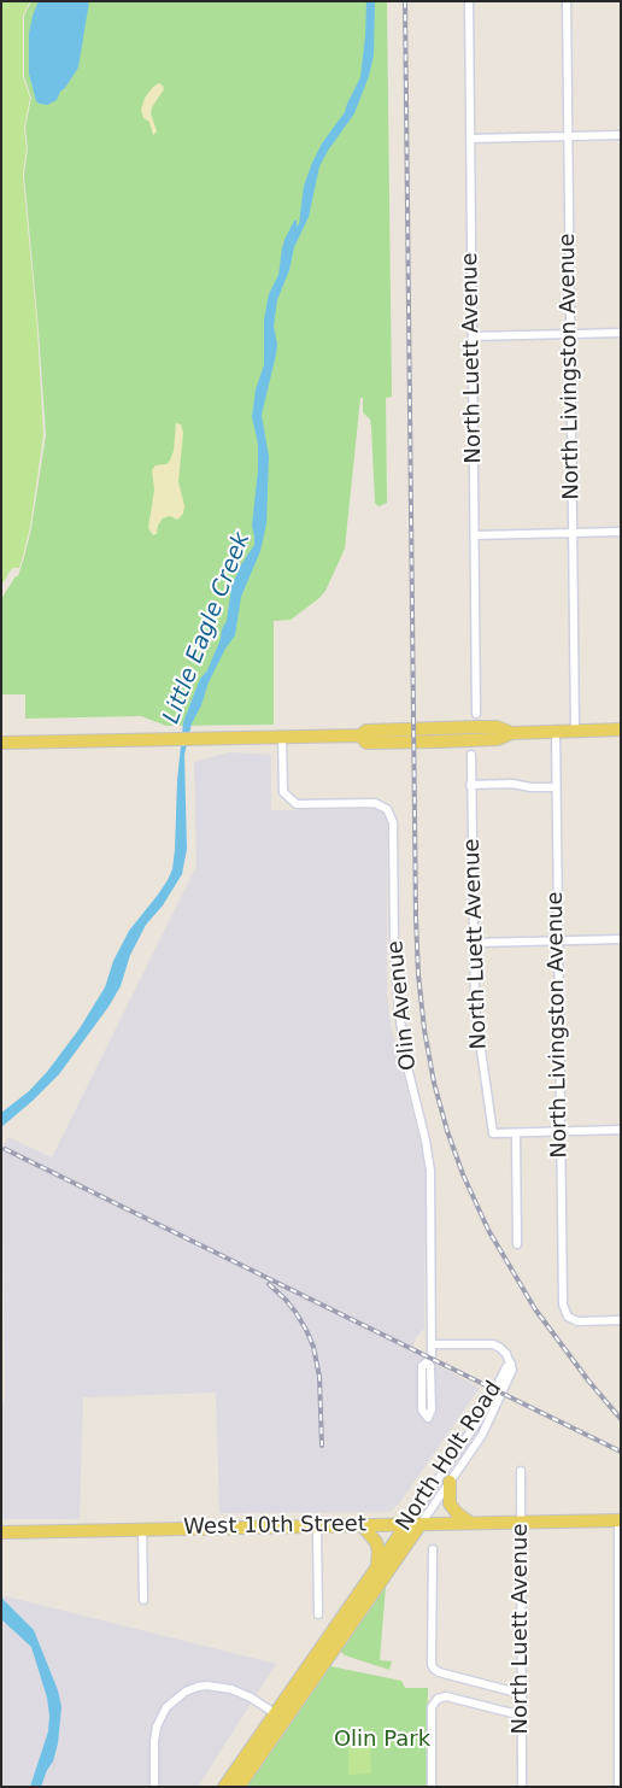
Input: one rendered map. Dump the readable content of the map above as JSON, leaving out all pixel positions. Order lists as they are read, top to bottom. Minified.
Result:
{"streets":{"main road":["North Holt Road","West 10th Street"],"street":["North Luett Avenue","North Livingston Avenue","Olin Avenue"]},"crossings":[["North Luett Avenue","West 10th Street"],["North Holt Road","West 10th Street"]],"water":["Little Eagle Creek"],"parks":["Olin Park"]}
